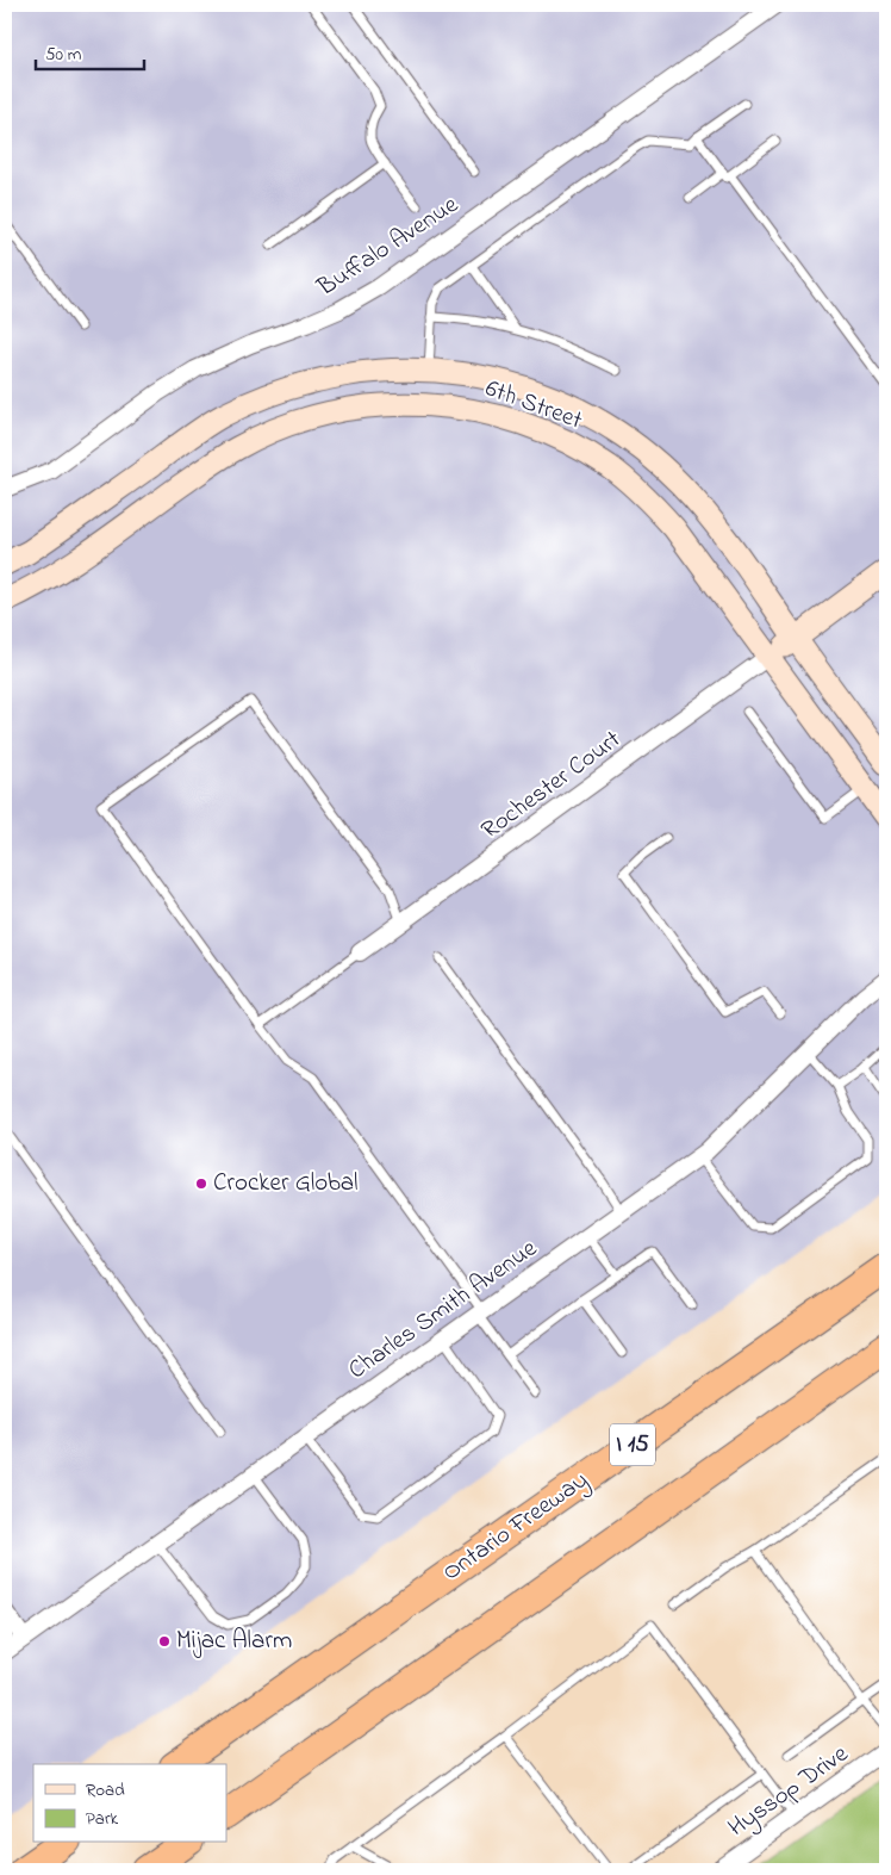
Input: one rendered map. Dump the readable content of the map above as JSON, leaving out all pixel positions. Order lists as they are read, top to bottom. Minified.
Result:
{"streets":{"highway":["I 15","Ontario Freeway"],"main road":["6th Street"],"street":["Buffalo Avenue","Rochester Court","Charles Smith Avenue","Hyssop Drive"]},"crossings":[["6th Street","Rochester Court"]],"places":["Crocker Global","Mijac Alarm"],"legend":["Road","Park"],"scale_bar":"50 m"}
